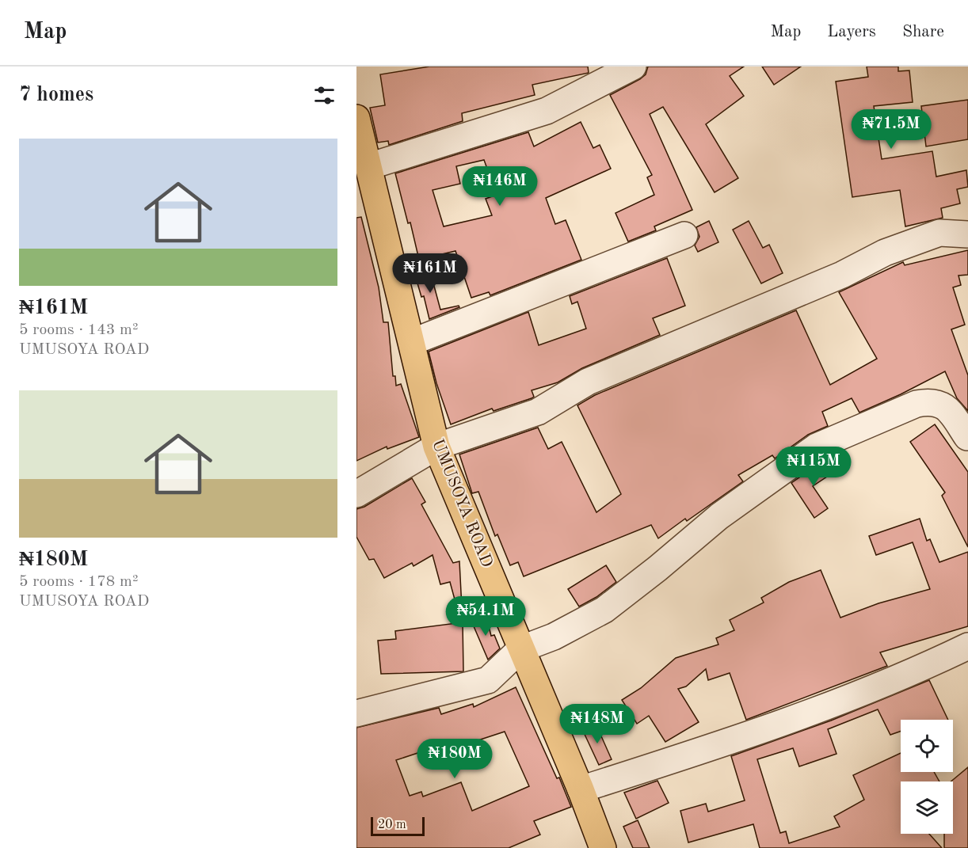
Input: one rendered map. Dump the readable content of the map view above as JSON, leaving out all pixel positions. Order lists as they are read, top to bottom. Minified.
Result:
{"streets":{"main road":["UMUSOYA ROAD"]},"scale_bar":"20 m","page":{"header":"Map","nav":["Map","Layers","Share"],"heading":"7 homes","price":["₦71.5M","₦146M","₦161M","₦115M","₦54.1M","₦148M","₦180M"],"list":[{"name":"₦161M","note":"5 rooms · 143 m² · UMUSOYA ROAD"},{"name":"₦180M","note":"5 rooms · 178 m² · UMUSOYA ROAD"}],"scale":"20 m"}}
